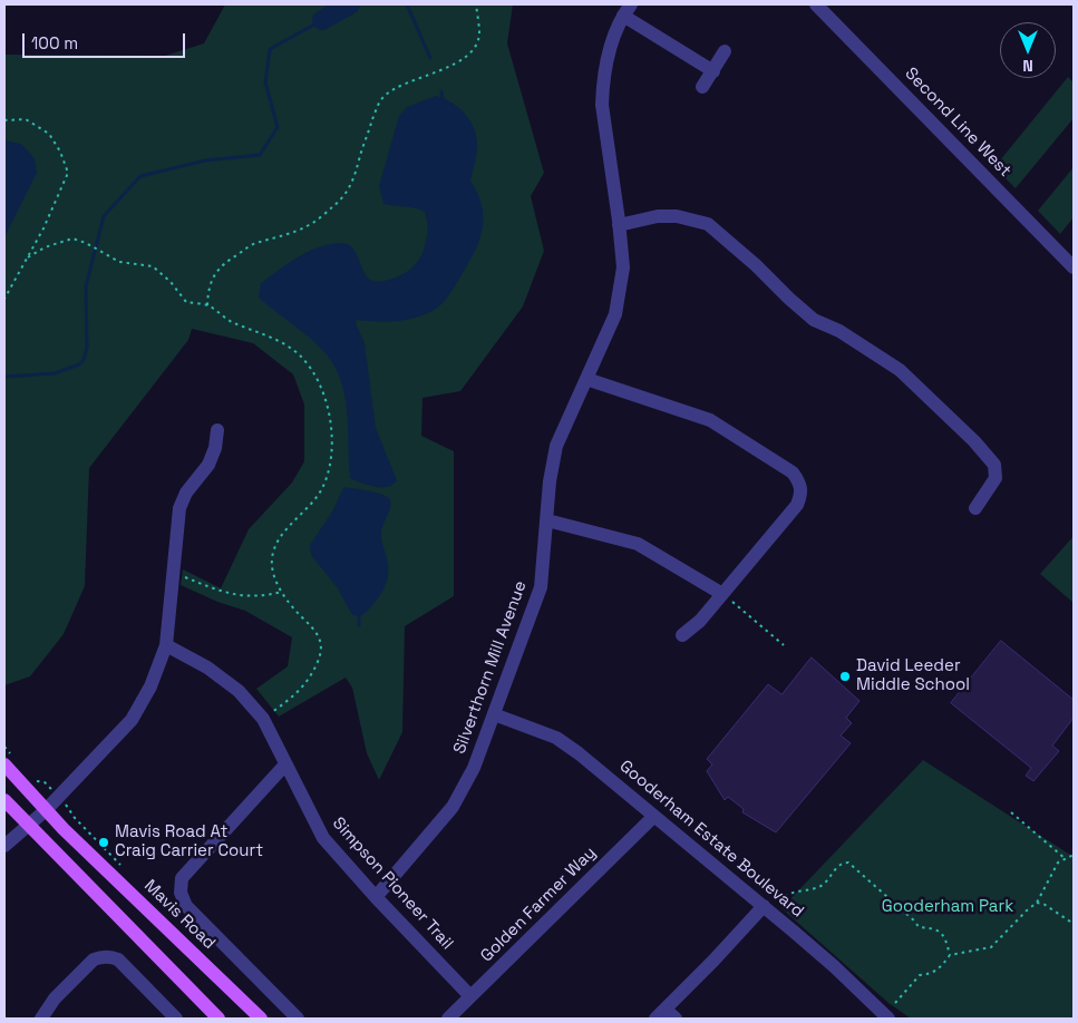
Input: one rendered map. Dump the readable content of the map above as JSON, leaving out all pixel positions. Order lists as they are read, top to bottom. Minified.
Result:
{"streets":{"main road":["Mavis Road"],"street":["Second Line West","Silverthorn Mill Avenue","Gooderham Estate Boulevard","Simpson Pioneer Trail","Golden Farmer Way"]},"crossings":[["Silverthorn Mill Avenue","Gooderham Estate Boulevard"],["Silverthorn Mill Avenue","Simpson Pioneer Trail"],["Gooderham Estate Boulevard","Golden Farmer Way"],["Simpson Pioneer Trail","Golden Farmer Way"]],"parks":["Gooderham Park"],"places":["David Leeder Middle School","Mavis Road At Craig Carrier Court"],"scale_bar":"100 m","north":"bottom"}
